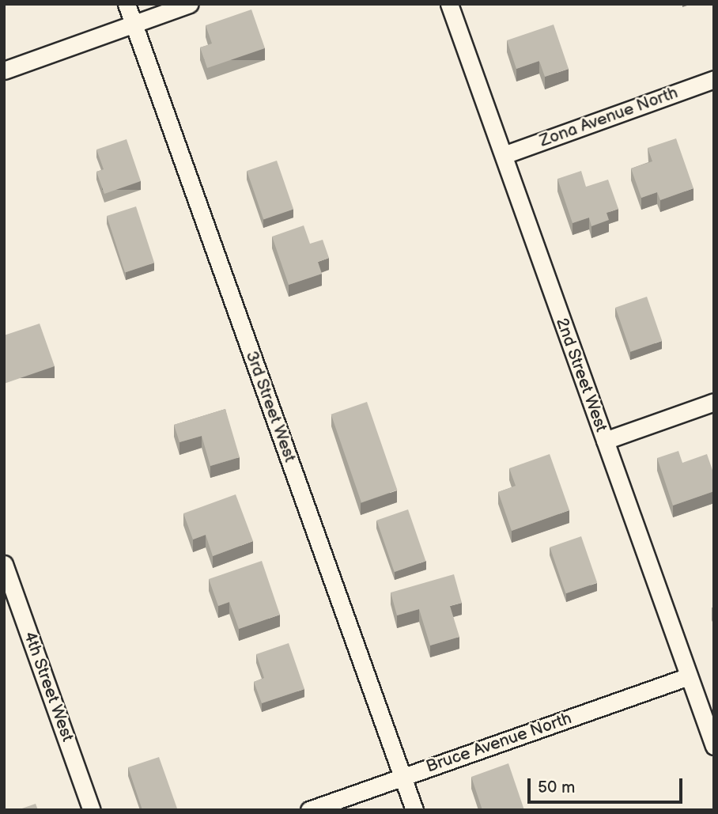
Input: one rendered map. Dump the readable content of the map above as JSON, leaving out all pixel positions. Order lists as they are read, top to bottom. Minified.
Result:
{"streets":{"street":["Zona Avenue North","2nd Street West","3rd Street West","4th Street West","Bruce Avenue North"]},"crossings":[["Zona Avenue North","2nd Street West"],["2nd Street West","Bruce Avenue North"],["3rd Street West","Bruce Avenue North"]],"scale_bar":"50 m"}
